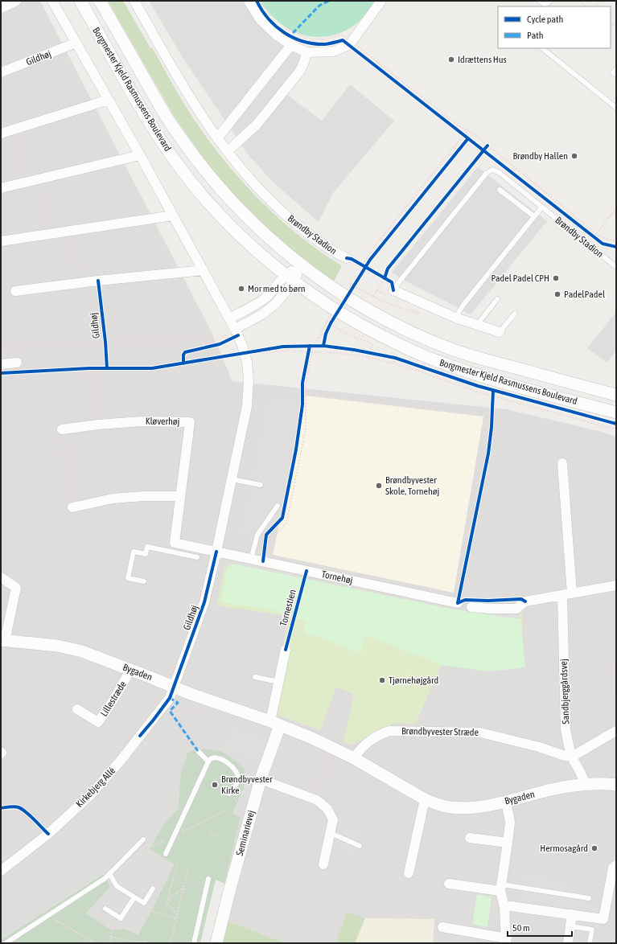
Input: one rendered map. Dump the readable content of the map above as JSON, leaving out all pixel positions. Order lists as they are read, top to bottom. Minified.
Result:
{"streets":{"street":["Gildhøj","Borgmester Kjeld Rasmussens Boulevard","Brøndby Stadion","Kløverhøj","Tornehøj","Bygaden","Sandbjerggårdsvej","Lillestræde","Brøndbyvester Stræde","Kirkebjerg Allé","Seminarievej"],"cycle path":["Tornestien"]},"crossings":[["Gildhøj","Tornehøj"],["Gildhøj","Bygaden"],["Gildhøj","Kirkebjerg Allé"],["Bygaden","Sandbjerggårdsvej"],["Bygaden","Lillestræde"],["Bygaden","Brøndbyvester Stræde"],["Bygaden","Kirkebjerg Allé"],["Bygaden","Seminarievej"],["Sandbjerggårdsvej","Brøndbyvester Stræde"]],"places":["Idrættens Hus","Brøndby Hallen","Padel Padel CPH","Mor med to børn","PadelPadel","Brøndbyvester Skole, Tornehøj","Tjørnehøjgård","Brøndbyvester Kirke","Hermosagård"],"legend":["Cycle path","Path"],"scale_bar":"50 m"}
